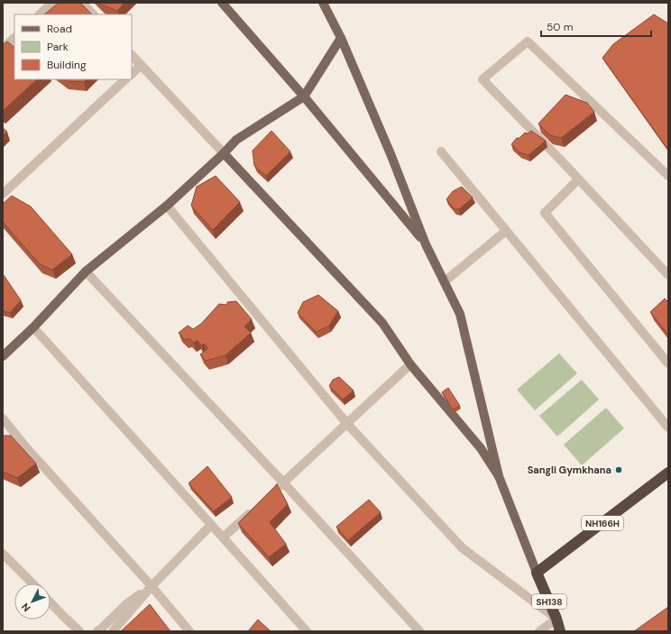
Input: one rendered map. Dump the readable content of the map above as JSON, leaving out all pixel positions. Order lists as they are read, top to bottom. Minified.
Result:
{"streets":{"highway":["NH166H","SH138"]},"crossings":[["NH166H","SH138"]],"places":["Sangli Gymkhana"],"legend":["Road","Park","Building"],"scale_bar":"50 m","north":"bottom left"}
